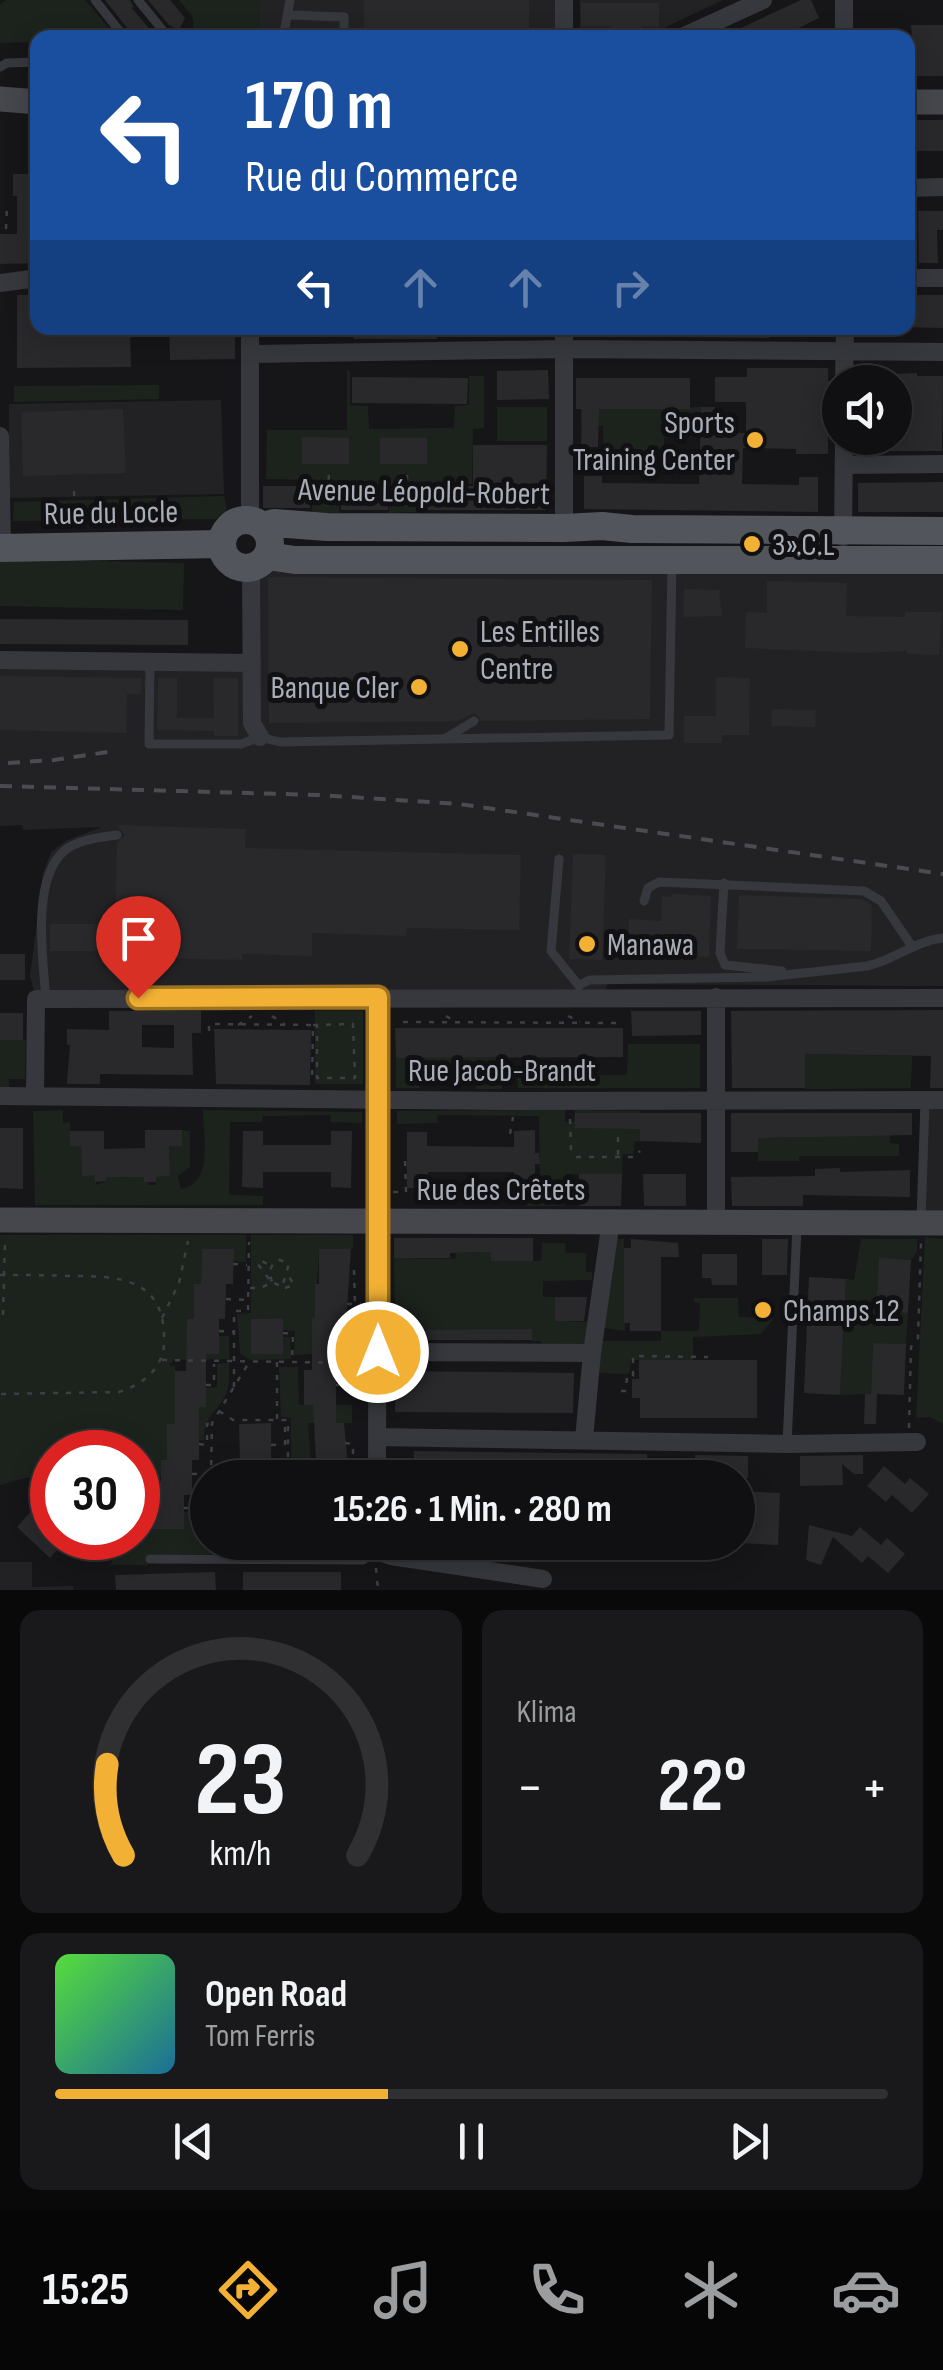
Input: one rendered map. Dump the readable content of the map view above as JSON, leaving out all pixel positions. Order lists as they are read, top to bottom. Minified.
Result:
{"streets":{"main road":["Avenue Léopold-Robert","Rue du Locle","Rue des Crêtets"],"street":["Rue Jacob-Brandt"]},"crossings":[["Avenue Léopold-Robert","Rue du Locle"]],"places":["Sports Training Center","3».C.L","Les Entilles Centre","Banque Cler","Manawa","Champs 12"],"page":{"turn":["170 m","Rue du Commerce"],"limit":"30","trip":"15:26 · 1 Min. · 280 m","tile":"Klima","heat":["−","22°","+"],"song":["Open Road","Tom Ferris"],"tabs":"15:25","gauge":["23","km/h"]}}
